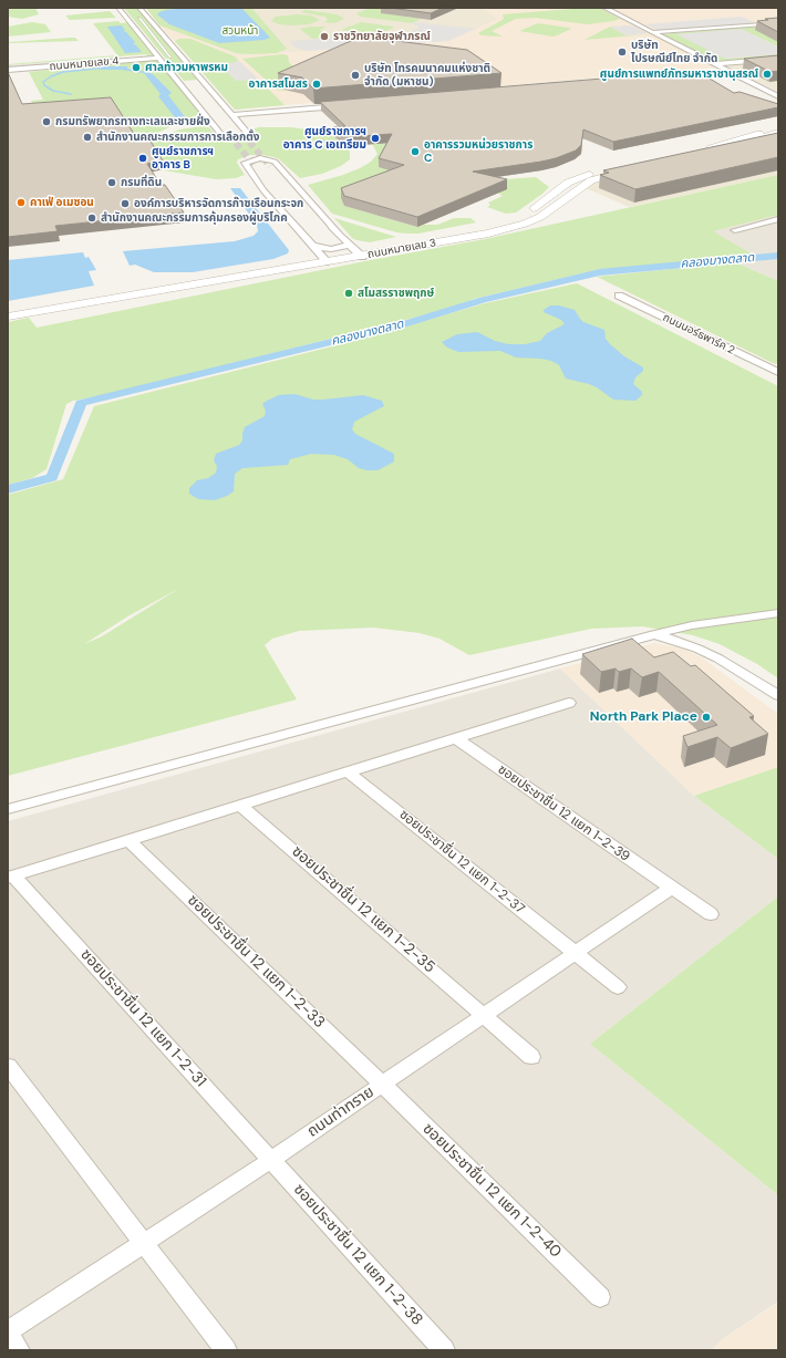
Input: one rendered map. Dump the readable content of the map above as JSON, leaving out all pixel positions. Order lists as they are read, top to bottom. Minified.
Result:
{"streets":{"street":["ถนนหมายเลข 4","ถนนหมายเลข 3","ถนนนอร์ธพาร์ค 2","ซอยประชาชื่น 12 แยก 1-2-39","ซอยประชาชื่น 12 แยก 1-2-37","ซอยประชาชื่น 12 แยก 1-2-35","ซอยประชาชื่น 12 แยก 1-2-33","ซอยประชาชื่น 12 แยก 1-2-31","ถนนท่าทราย","ซอยประชาชื่น 12 แยก 1-2-40","ซอยประชาชื่น 12 แยก 1-2-38"]},"crossings":[["ซอยประชาชื่น 12 แยก 1-2-39","ถนนท่าทราย"],["ซอยประชาชื่น 12 แยก 1-2-37","ถนนท่าทราย"],["ซอยประชาชื่น 12 แยก 1-2-35","ถนนท่าทราย"],["ซอยประชาชื่น 12 แยก 1-2-33","ถนนท่าทราย"],["ซอยประชาชื่น 12 แยก 1-2-33","ซอยประชาชื่น 12 แยก 1-2-40"],["ซอยประชาชื่น 12 แยก 1-2-31","ถนนท่าทราย"],["ซอยประชาชื่น 12 แยก 1-2-31","ซอยประชาชื่น 12 แยก 1-2-38"],["ถนนท่าทราย","ซอยประชาชื่น 12 แยก 1-2-40"],["ถนนท่าทราย","ซอยประชาชื่น 12 แยก 1-2-38"]],"water":["คลองบางตลาด"],"parks":["สวนหน้า"],"places":["ราชวิทยาลัยจุฬาภรณ์","บริษัท ไปรษณีย์ไทย จำกัด","ศาลท้าวมหาพรหม","ศูนย์การแพทย์ภัทรมหาราชานุสรณ์","บริษัท โทรคมนาคมแห่งชาติ จำกัด (มหาชน)","อาคารสโมสร","กรมทรัพยากรทางทะเลและชายฝั่ง","สำนักงานคณะกรรมการการเลือกตั้ง","ศูนย์ราชการฯ อาคาร C เอเทรียม","อาคารรวมหน่วยราชการ C","ศูนย์ราชการฯ อาคาร B","กรมที่ดิน","คาเฟ่ อเมซอน","องค์การบริหารจัดการก๊าซเรือนกระจก","สำนักงานคณะกรรมการคุ้มครองผู้บริโภค","สโมสรราชพฤกษ์","North Park Place"]}
